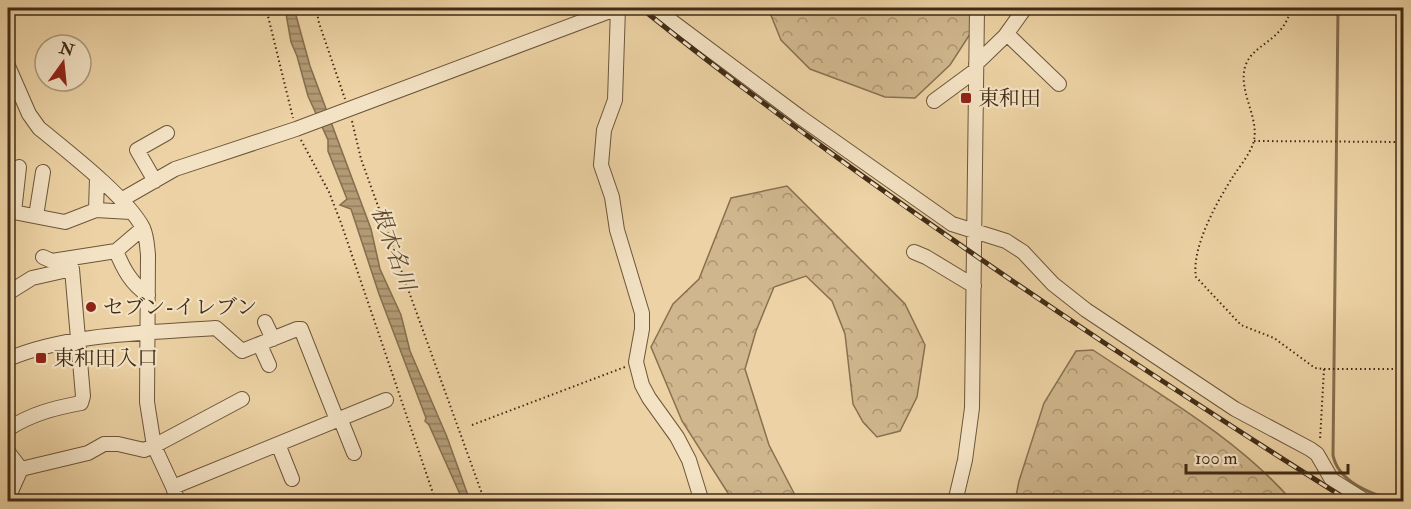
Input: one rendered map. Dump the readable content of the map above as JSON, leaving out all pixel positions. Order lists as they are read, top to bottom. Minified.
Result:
{"water":["根木名川"],"places":{"transit":["東和田","東和田入口"],"other":["セブン-イレブン"]},"scale_bar":"100 m","north":"top"}
